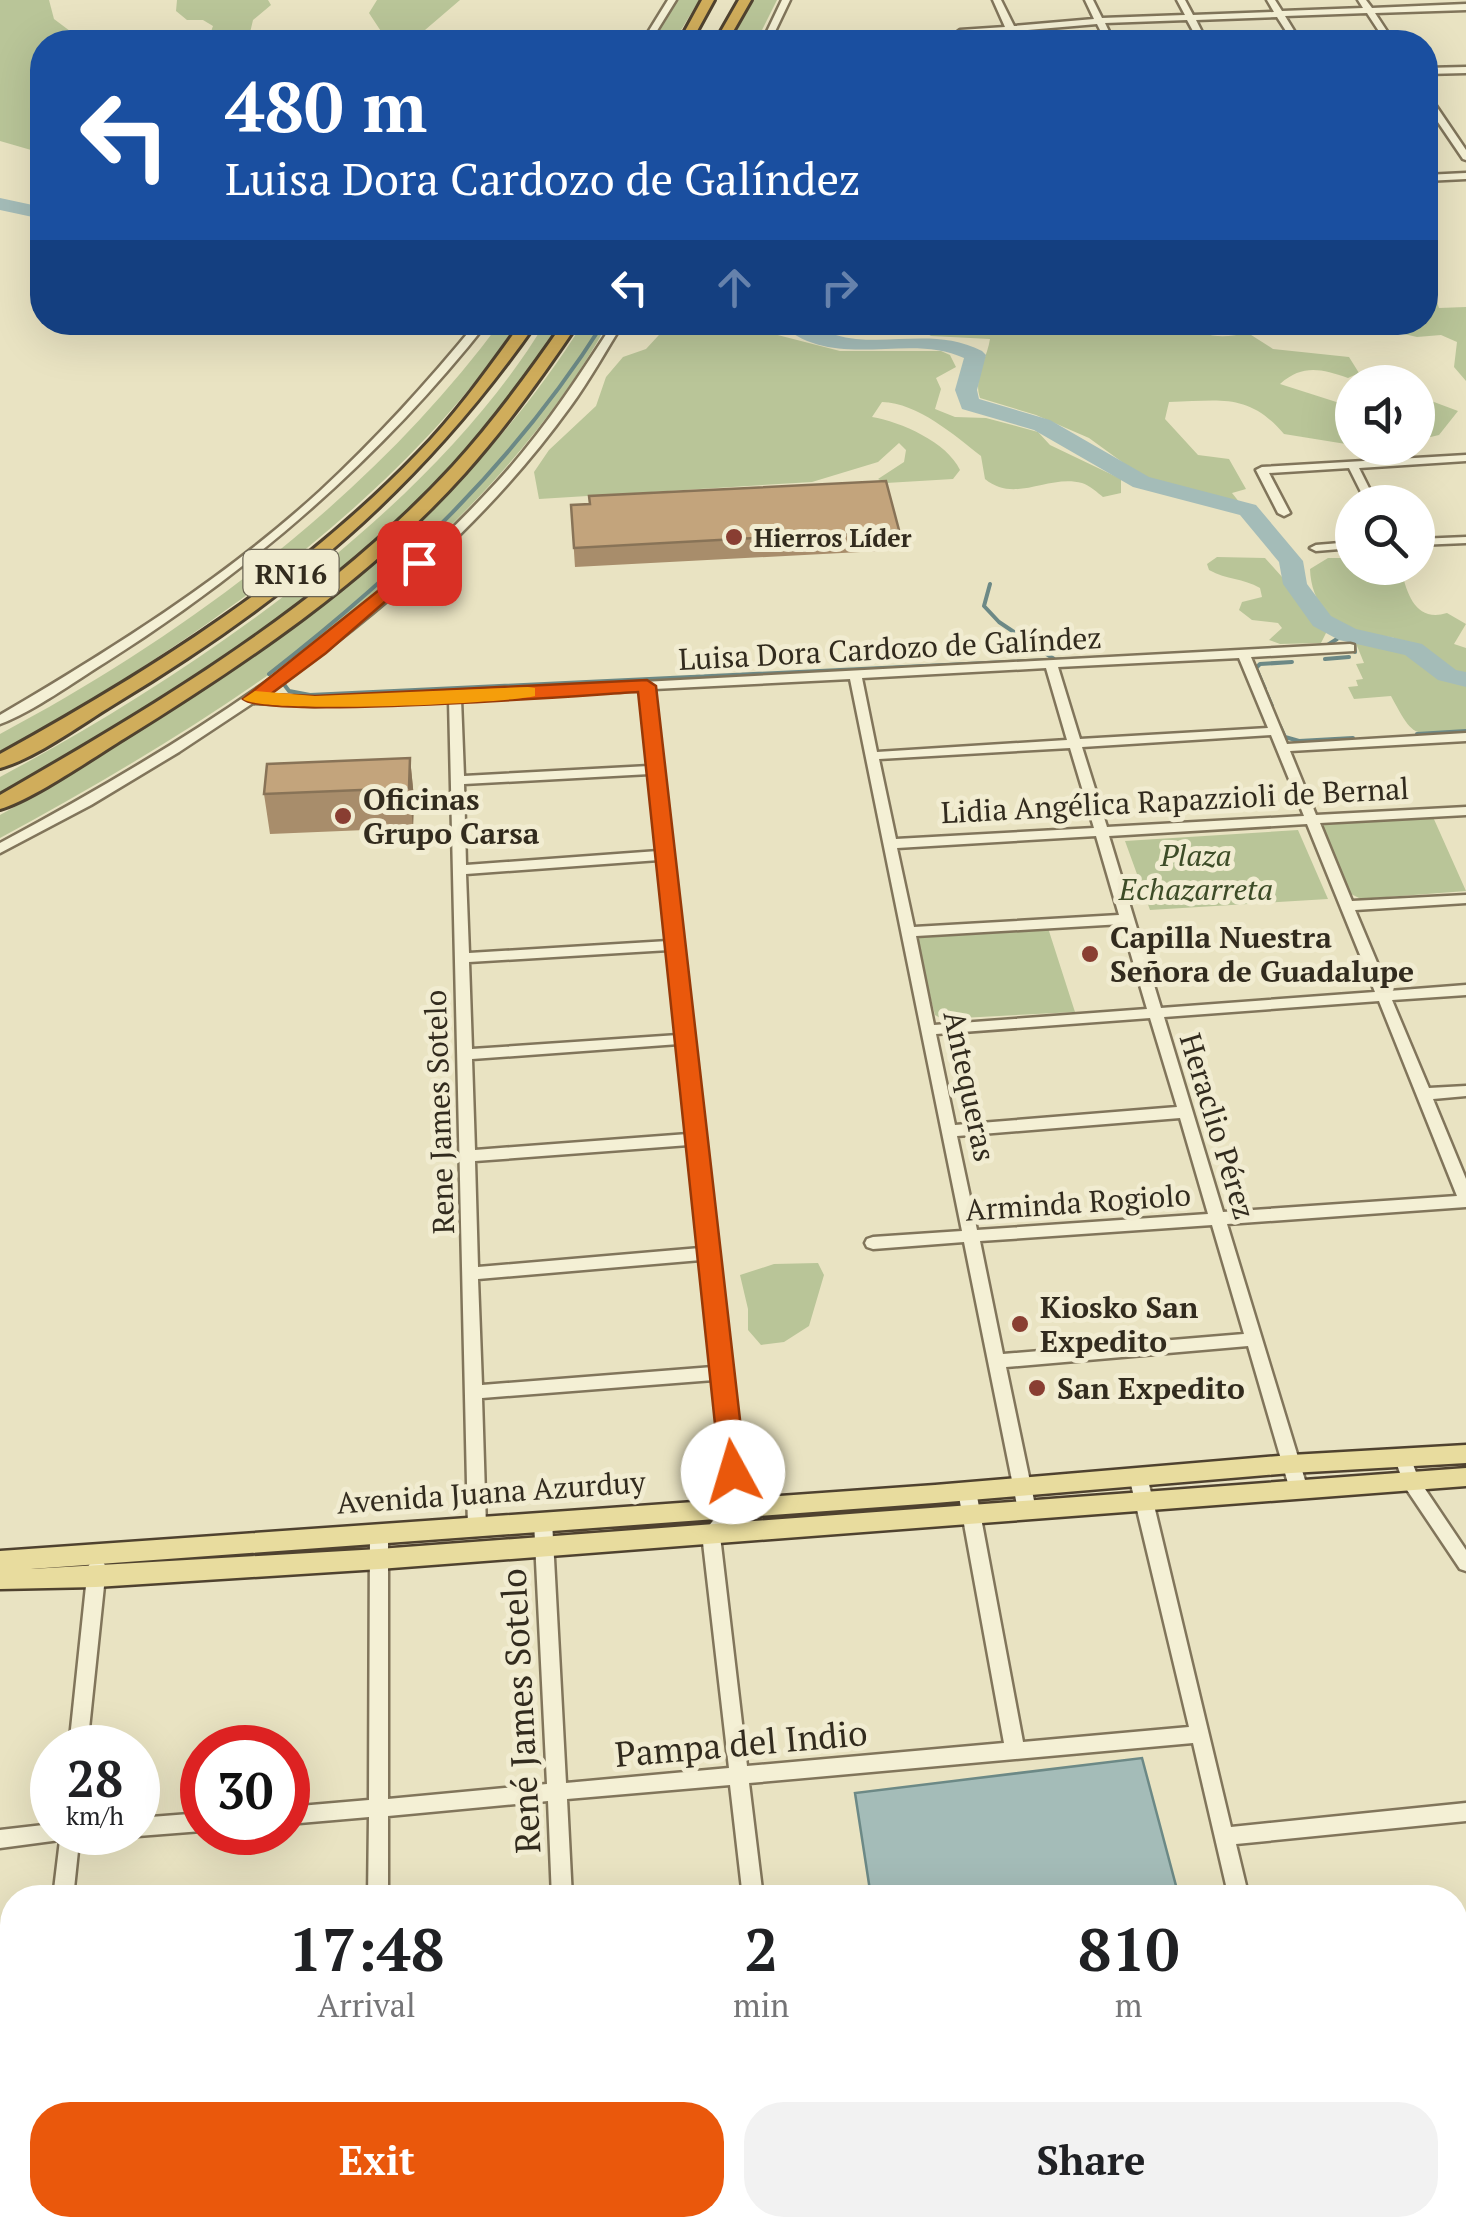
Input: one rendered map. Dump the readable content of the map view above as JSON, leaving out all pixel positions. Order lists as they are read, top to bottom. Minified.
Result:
{"streets":{"highway":["RN16"],"main road":["Avenida Juana Azurduy"],"street":["Luisa Dora Cardozo de Galíndez","Lidia Angélica Rapazzioli de Bernal","Antequeras","Rene James Sotelo","Heraclio Pérez","Arminda Rogiolo","René James Sotelo","Pampa del Indio"]},"crossings":[["Luisa Dora Cardozo de Galíndez","Antequeras"],["Luisa Dora Cardozo de Galíndez","Rene James Sotelo"],["Luisa Dora Cardozo de Galíndez","Heraclio Pérez"],["Lidia Angélica Rapazzioli de Bernal","Antequeras"],["Lidia Angélica Rapazzioli de Bernal","Heraclio Pérez"],["Antequeras","Arminda Rogiolo"],["Antequeras","Avenida Juana Azurduy"],["Rene James Sotelo","Avenida Juana Azurduy"],["Heraclio Pérez","Arminda Rogiolo"],["Heraclio Pérez","Avenida Juana Azurduy"],["Avenida Juana Azurduy","René James Sotelo"],["René James Sotelo","Pampa del Indio"]],"parks":["Plaza Echazarreta"],"places":["Hierros Líder","Oficinas Grupo Carsa","Capilla Nuestra Señora de Guadalupe","Kiosko San Expedito","San Expedito"],"page":{"turn":["480 m","Luisa Dora Cardozo de Galíndez"],"speed":"28 km/h","limit":"30","eta":["17:48","Arrival","2","min","810","m"],"buttons":["Exit","Share"]}}
